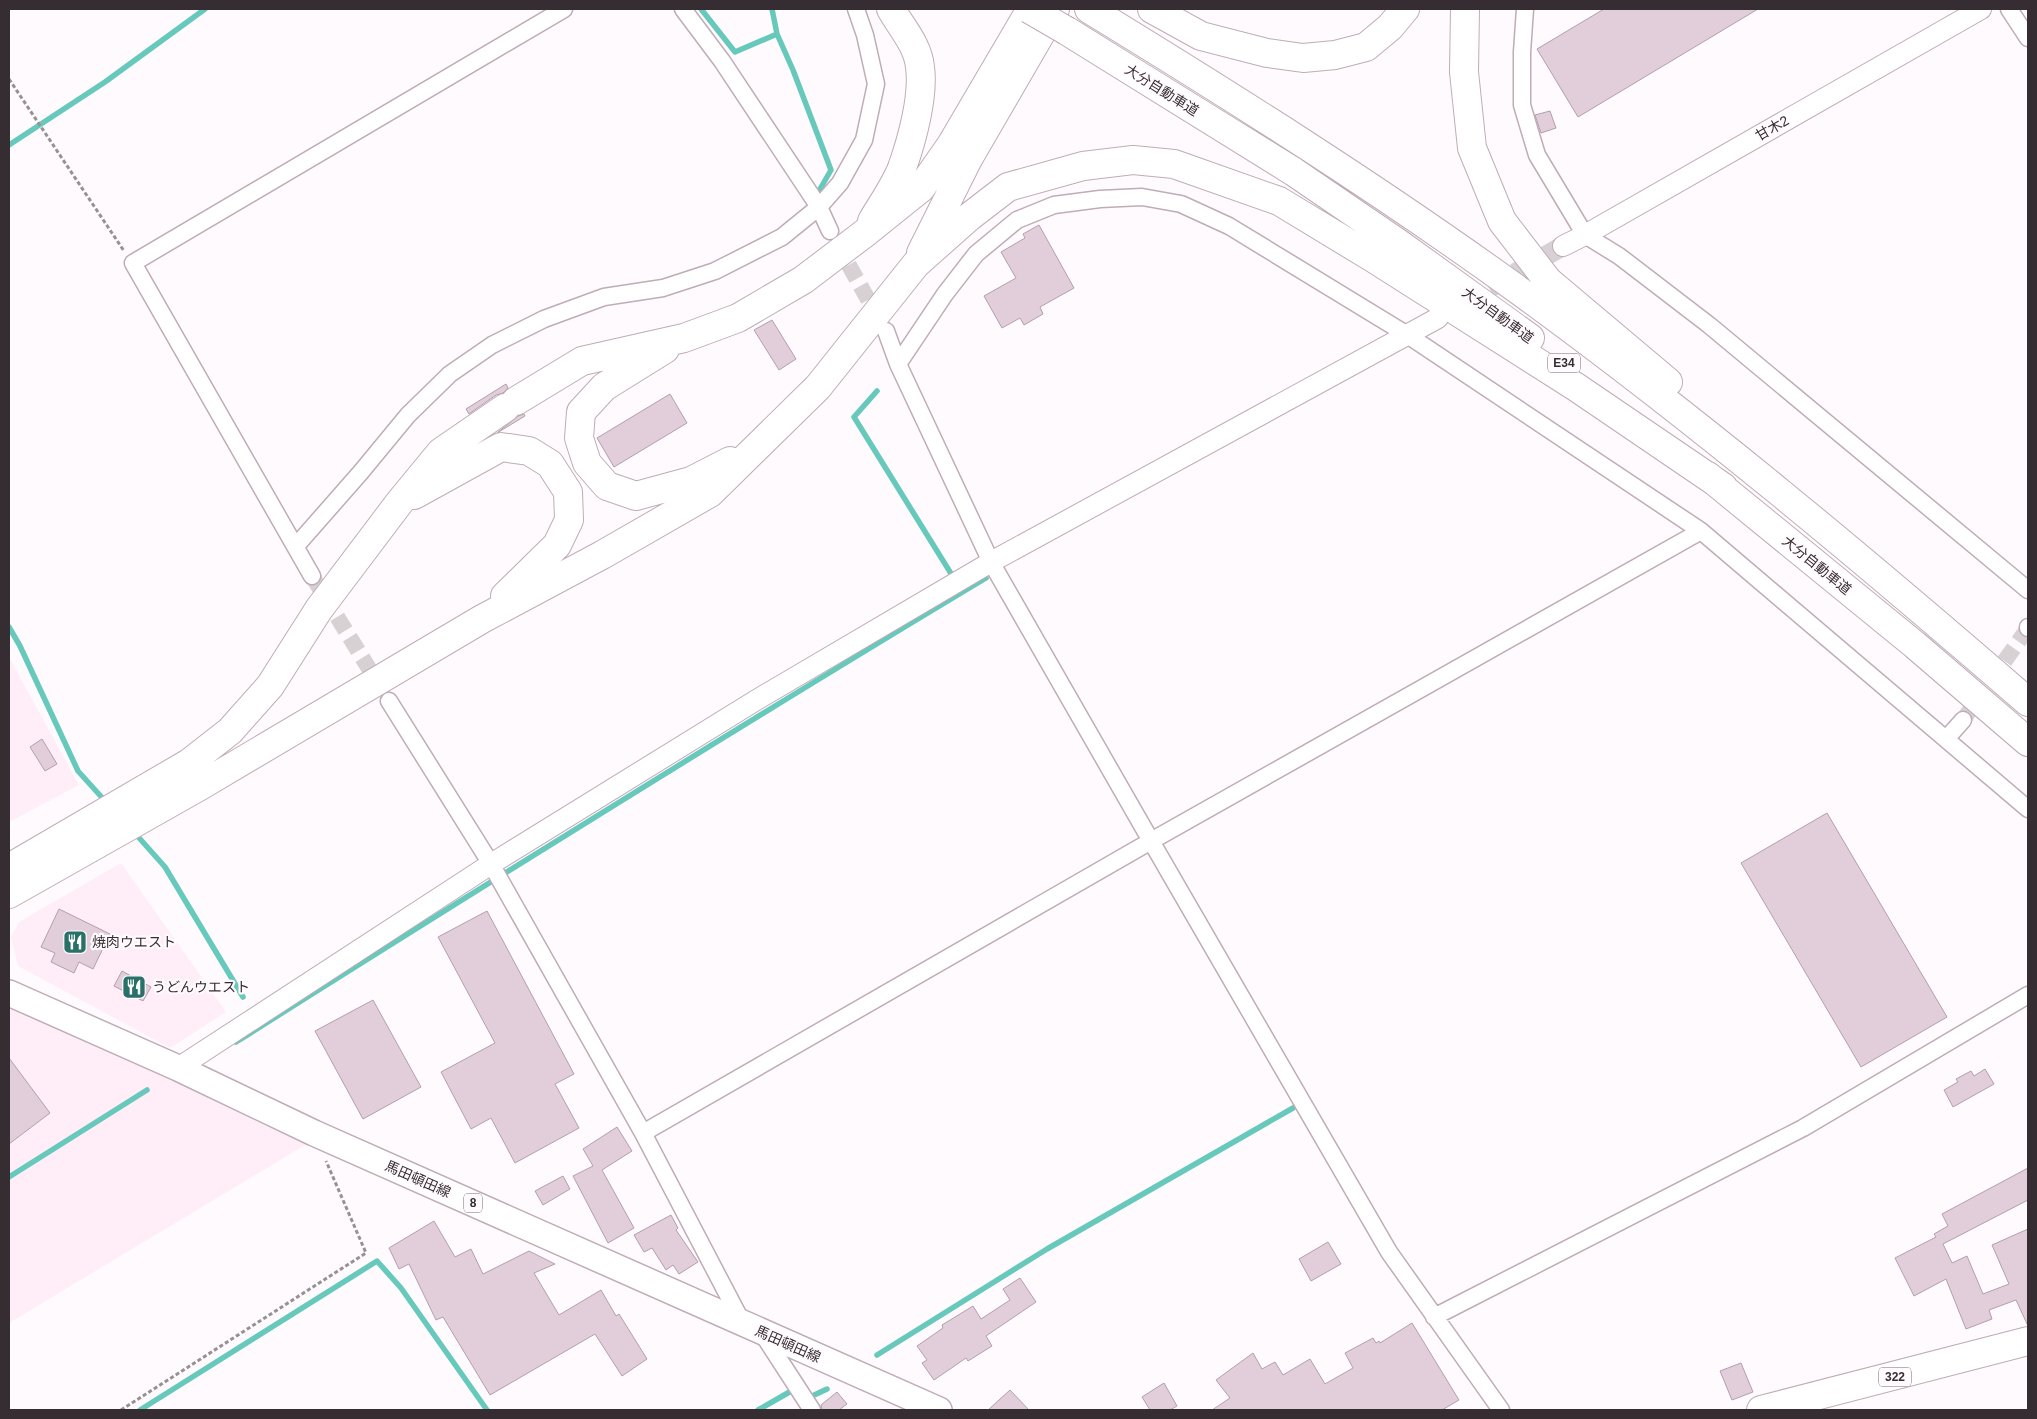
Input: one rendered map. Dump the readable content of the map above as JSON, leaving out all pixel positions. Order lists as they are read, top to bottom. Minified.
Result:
{"streets":{"highway":["大分自動車道","E34","322"],"main road":["馬田頓田線","8"],"street":["甘木2"]},"places":{"restaurant":["焼肉ウエスト","うどんウエスト"]}}
